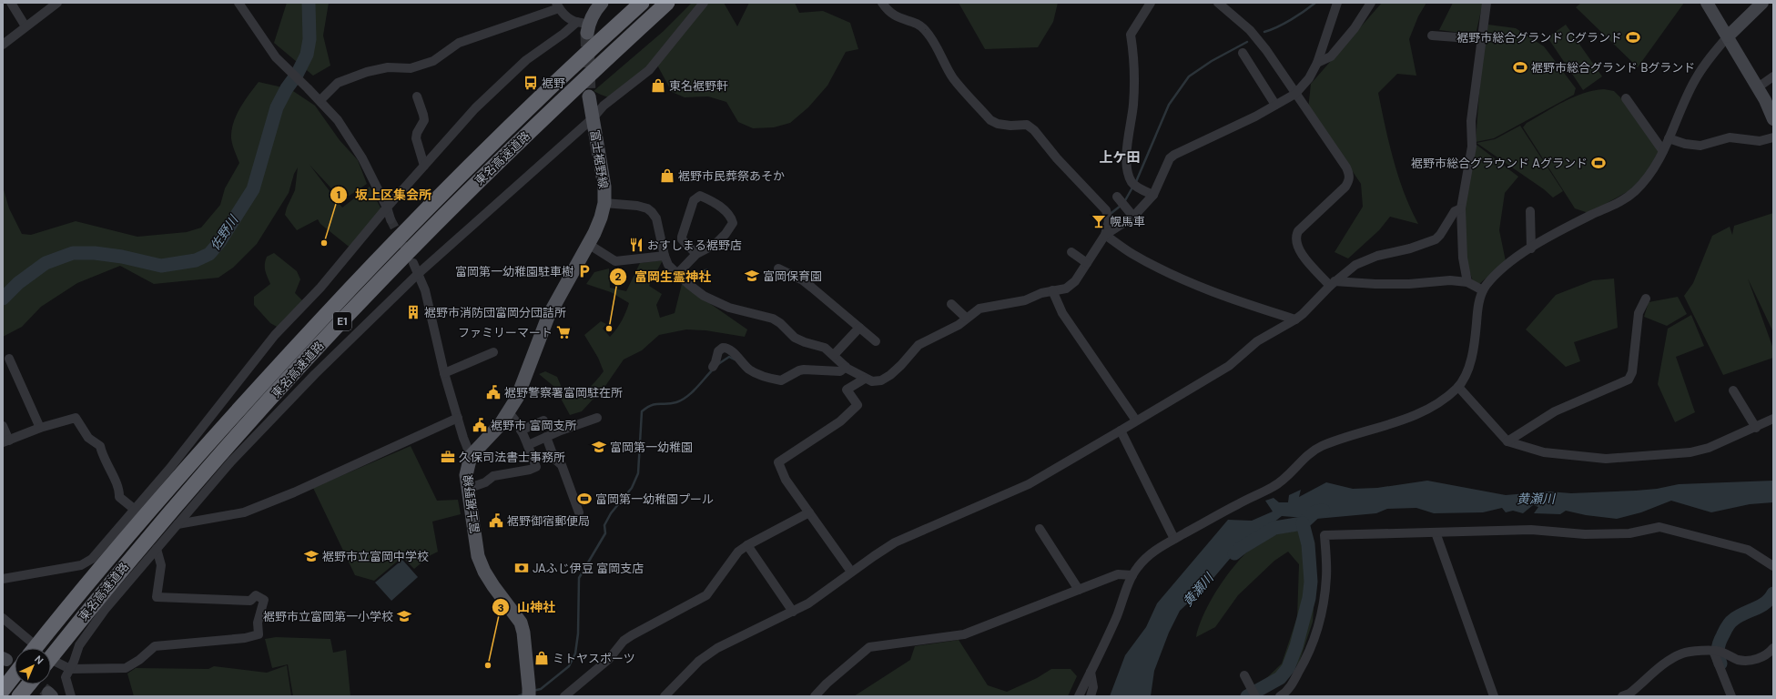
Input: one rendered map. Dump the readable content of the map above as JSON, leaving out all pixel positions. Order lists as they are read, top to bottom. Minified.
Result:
{"streets":{"highway":["東名高速道路","E1"],"main road":["富士裾野線"]},"districts":["上ケ田"],"water":["佐野川","黄瀬川"],"places":{"sports":["裾野市総合グランド Cグランド","裾野市総合グランド Bグランド","裾野市総合グラウンド Aグランド","富岡第一幼稚園プール"],"bus stop":["裾野"],"shop":["東名裾野軒","裾野市民葬祭あそか","ミトヤスポーツ"],"bar":["幌馬車"],"other":["坂上区集会所","富岡生霊神社","山神社"],"restaurant":["おすしまる裾野店"],"parking":["富岡第一幼稚園駐車樹"],"school or university":["富岡保育園","富岡第一幼稚園","裾野市立富岡中学校","裾野市立富岡第一小学校"],"building":["裾野市消防団富岡分団詰所"],"supermarket":["ファミリーマート"],"public building":["裾野警察署富岡駐在所","裾野市 富岡支所","裾野御宿郵便局"],"office":["久保司法書士事務所"],"bank":["JAふじ伊豆 富岡支店"]},"north":"top right"}
